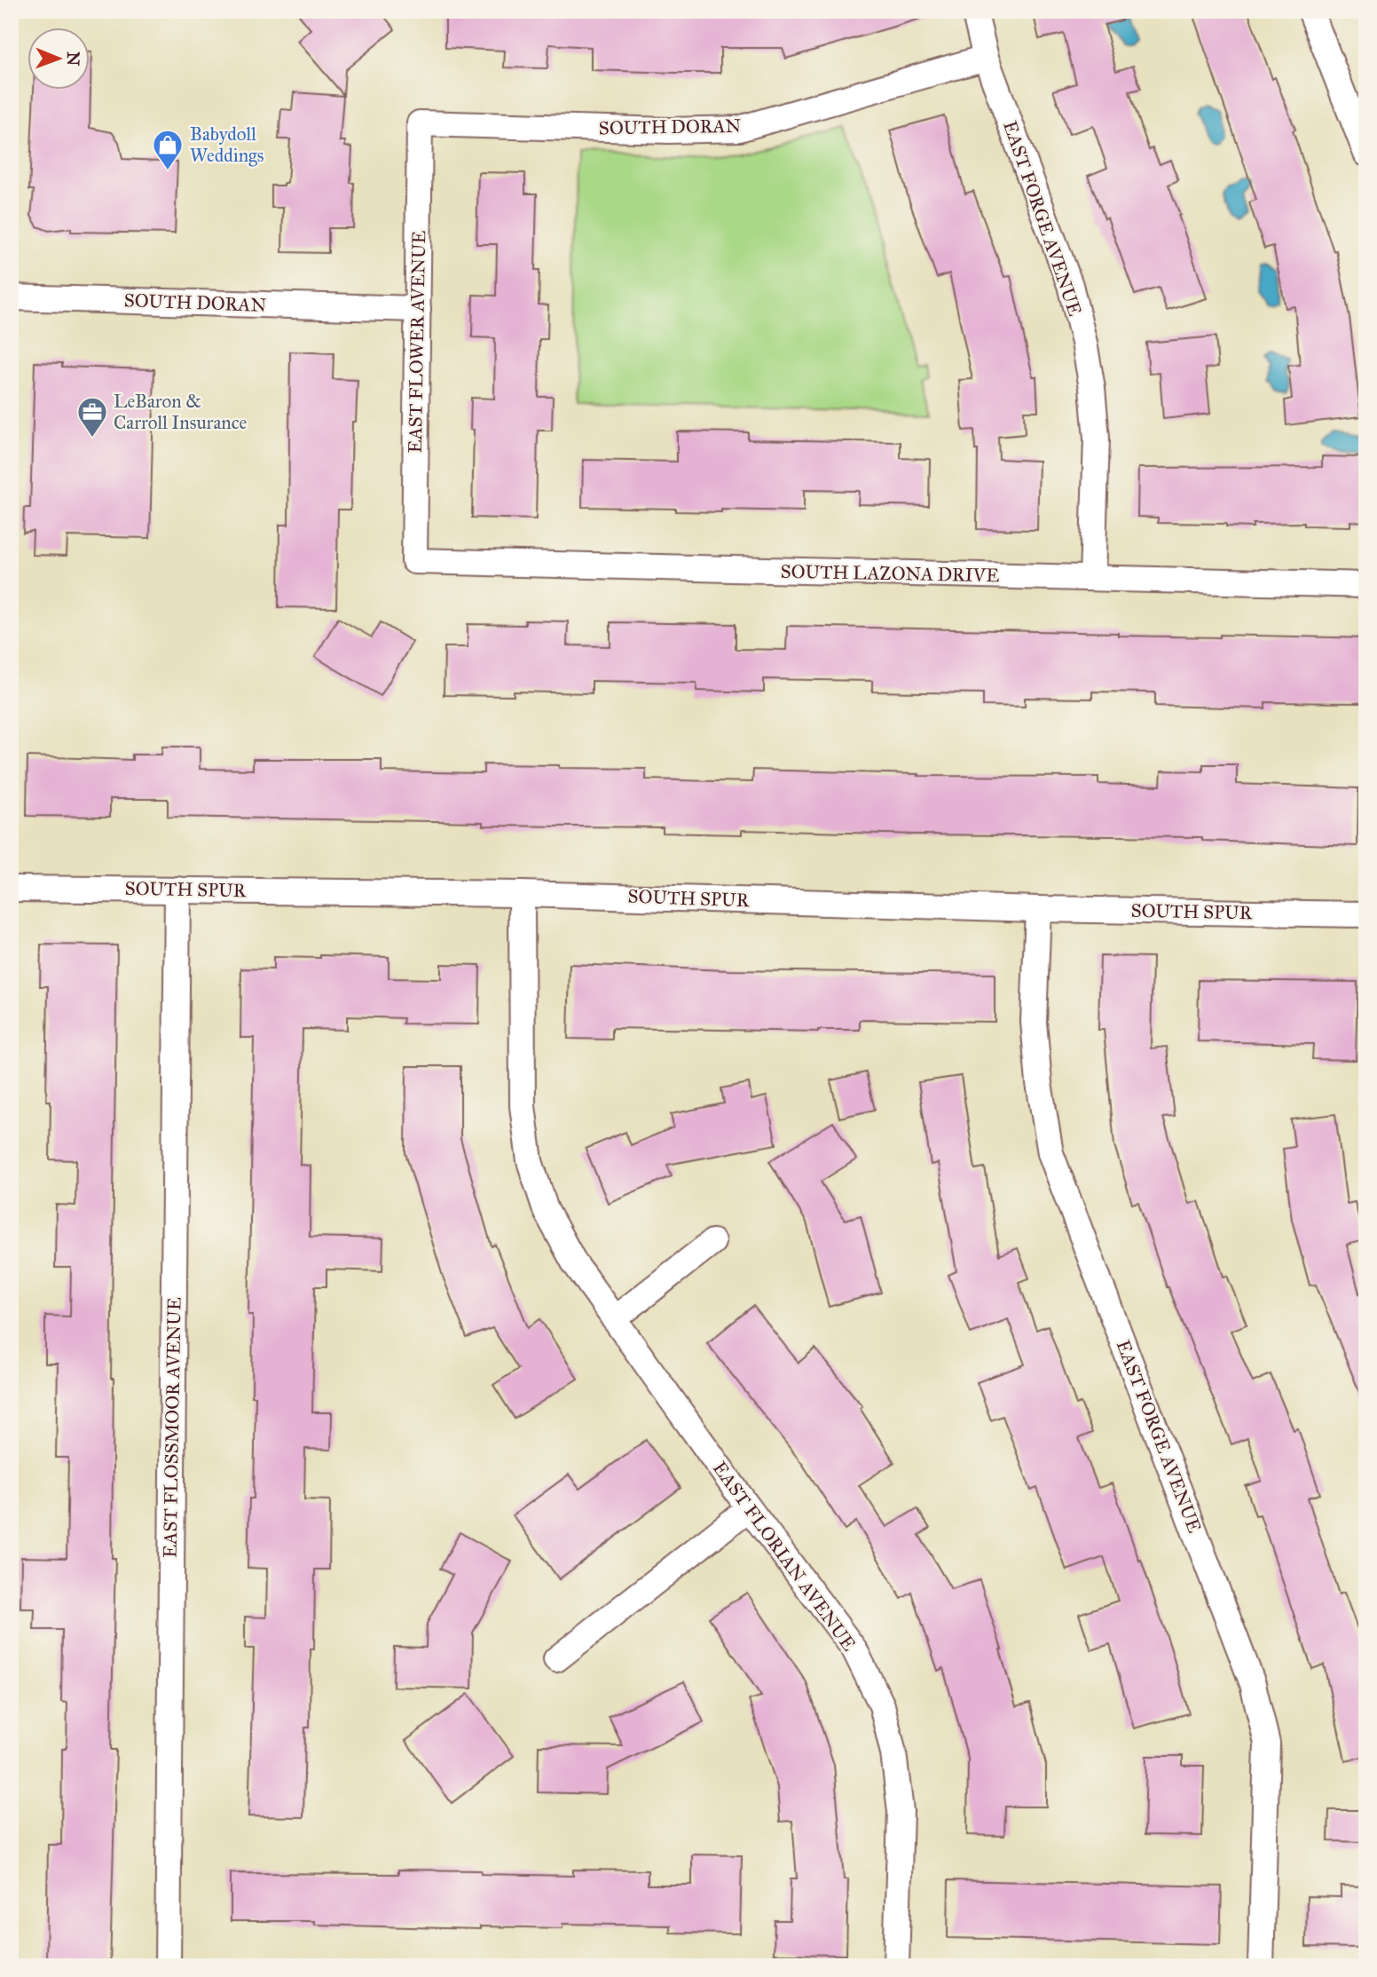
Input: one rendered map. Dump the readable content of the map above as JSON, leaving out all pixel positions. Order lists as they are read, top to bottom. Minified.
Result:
{"streets":{"street":["SOUTH DORAN","EAST FORGE AVENUE","EAST FLOWER AVENUE","SOUTH LAZONA DRIVE","SOUTH SPUR","EAST FLOSSMOOR AVENUE","EAST FLORIAN AVENUE"]},"crossings":[["SOUTH DORAN","EAST FORGE AVENUE"],["SOUTH DORAN","EAST FLOWER AVENUE"],["EAST FORGE AVENUE","SOUTH LAZONA DRIVE"],["EAST FORGE AVENUE","SOUTH SPUR"],["EAST FLOWER AVENUE","SOUTH LAZONA DRIVE"],["SOUTH SPUR","EAST FLOSSMOOR AVENUE"],["SOUTH SPUR","EAST FLORIAN AVENUE"]],"places":{"shop":["Babydoll Weddings"],"office":["LeBaron & Carroll Insurance"]},"north":"right"}
